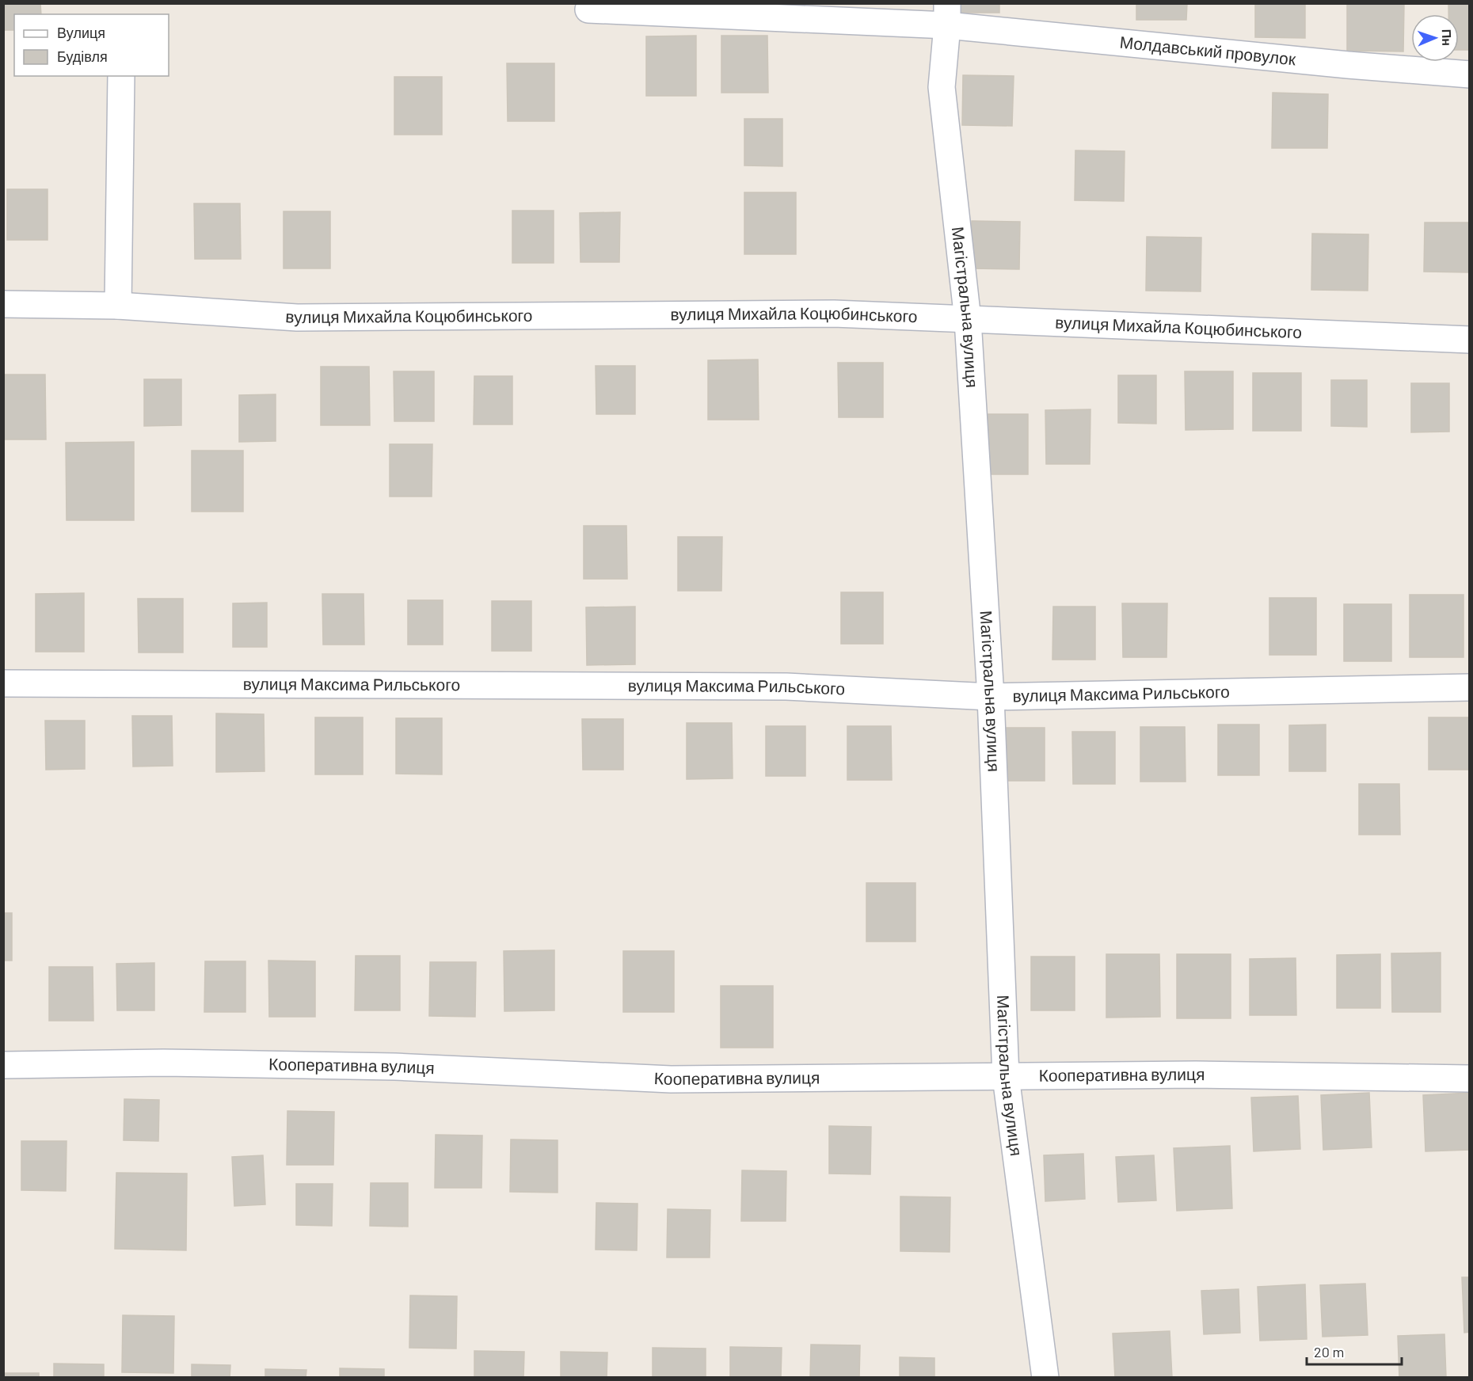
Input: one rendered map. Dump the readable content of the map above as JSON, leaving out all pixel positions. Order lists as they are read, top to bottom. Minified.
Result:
{"streets":{"street":["Молдавський провулок","Магістральна вулиця","вулиця Михайла Коцюбинського","вулиця Максима Рильського","Кооперативна вулиця"]},"crossings":[["Молдавський провулок","Магістральна вулиця"],["Магістральна вулиця","вулиця Михайла Коцюбинського"],["Магістральна вулиця","вулиця Максима Рильського"],["Магістральна вулиця","Кооперативна вулиця"]],"legend":["Вулиця","Будівля"],"scale_bar":"20 m","north":"right"}
